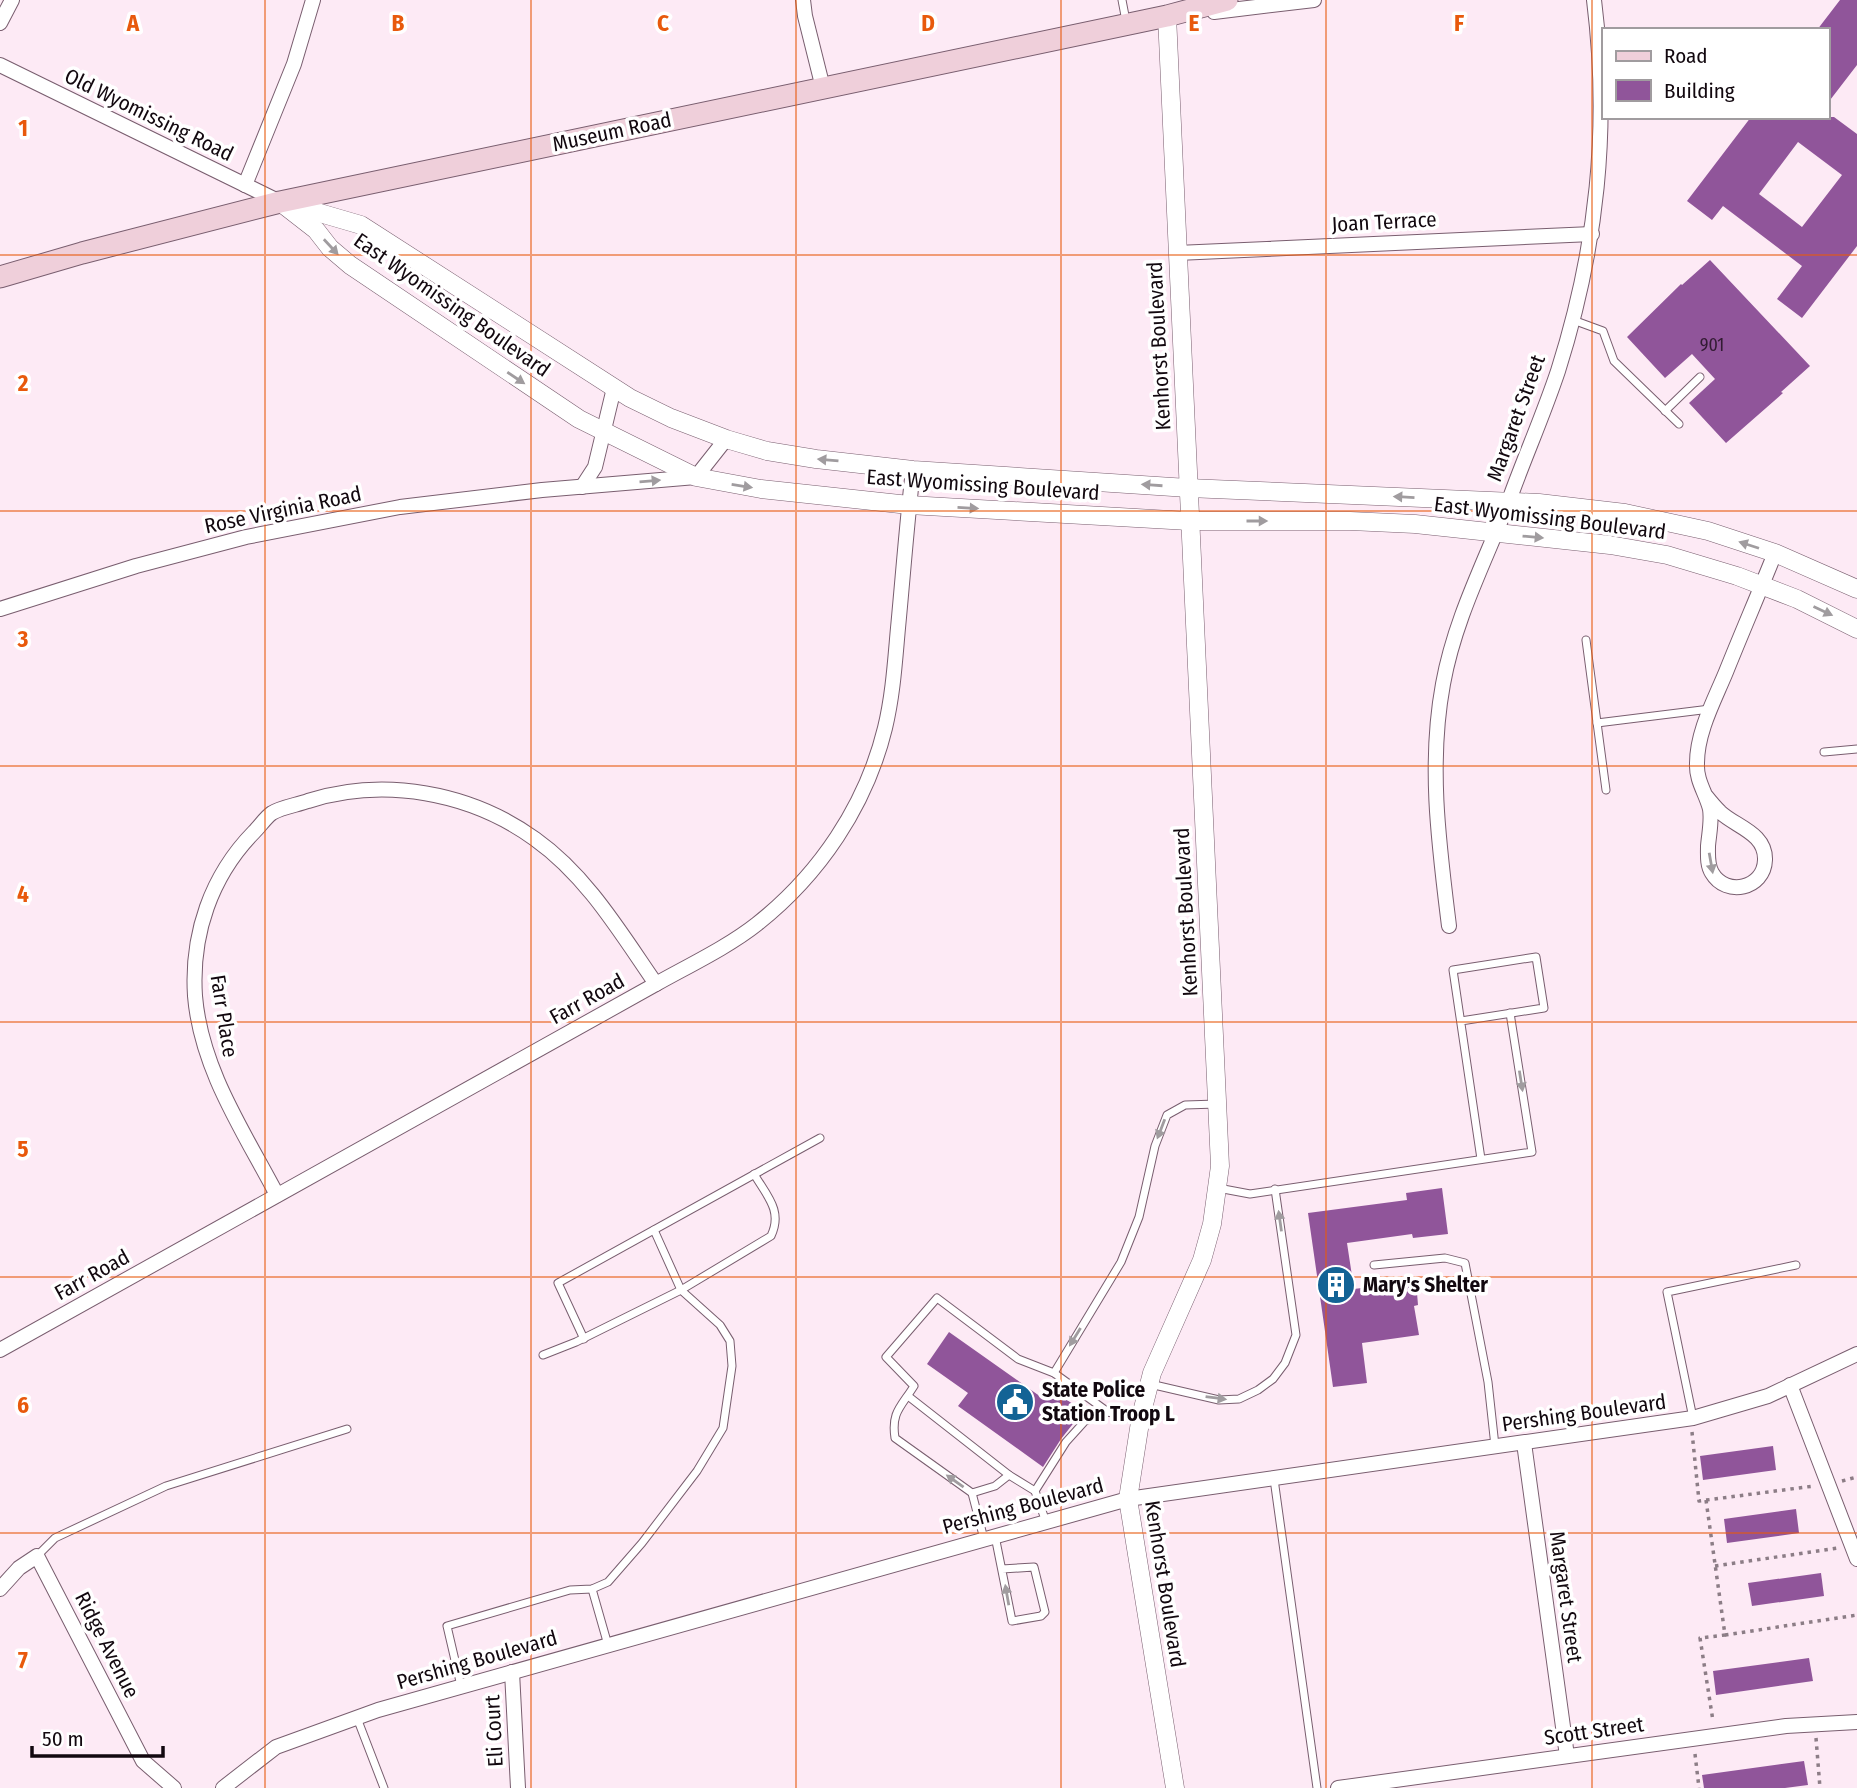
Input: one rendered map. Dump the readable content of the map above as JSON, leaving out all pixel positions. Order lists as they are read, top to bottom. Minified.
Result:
{"streets":{"main road":["Museum Road"],"street":["Old Wyomissing Road","Joan Terrace","East Wyomissing Boulevard","Kenhorst Boulevard","Margaret Street","Rose Virginia Road","Farr Road","Farr Place","Pershing Boulevard","Ridge Avenue","Eli Court","Scott Street"]},"crossings":[["Old Wyomissing Road","Museum Road"],["Old Wyomissing Road","East Wyomissing Boulevard"],["Museum Road","East Wyomissing Boulevard"],["Museum Road","Kenhorst Boulevard"],["Joan Terrace","Kenhorst Boulevard"],["Joan Terrace","Margaret Street"],["East Wyomissing Boulevard","Kenhorst Boulevard"],["East Wyomissing Boulevard","Margaret Street"],["East Wyomissing Boulevard","Rose Virginia Road"],["East Wyomissing Boulevard","Farr Road"],["Kenhorst Boulevard","Pershing Boulevard"],["Margaret Street","Pershing Boulevard"],["Margaret Street","Scott Street"],["Farr Road","Farr Place"],["Pershing Boulevard","Eli Court"]],"places":{"building":["Mary's Shelter"],"public building":["State Police Station Troop L"]},"house_numbers":["901"],"legend":["Road","Building"],"scale_bar":"50 m","grid":{"columns":["A","B","C","D","E","F"],"rows":["1","2","3","4","5","6","7"]}}
